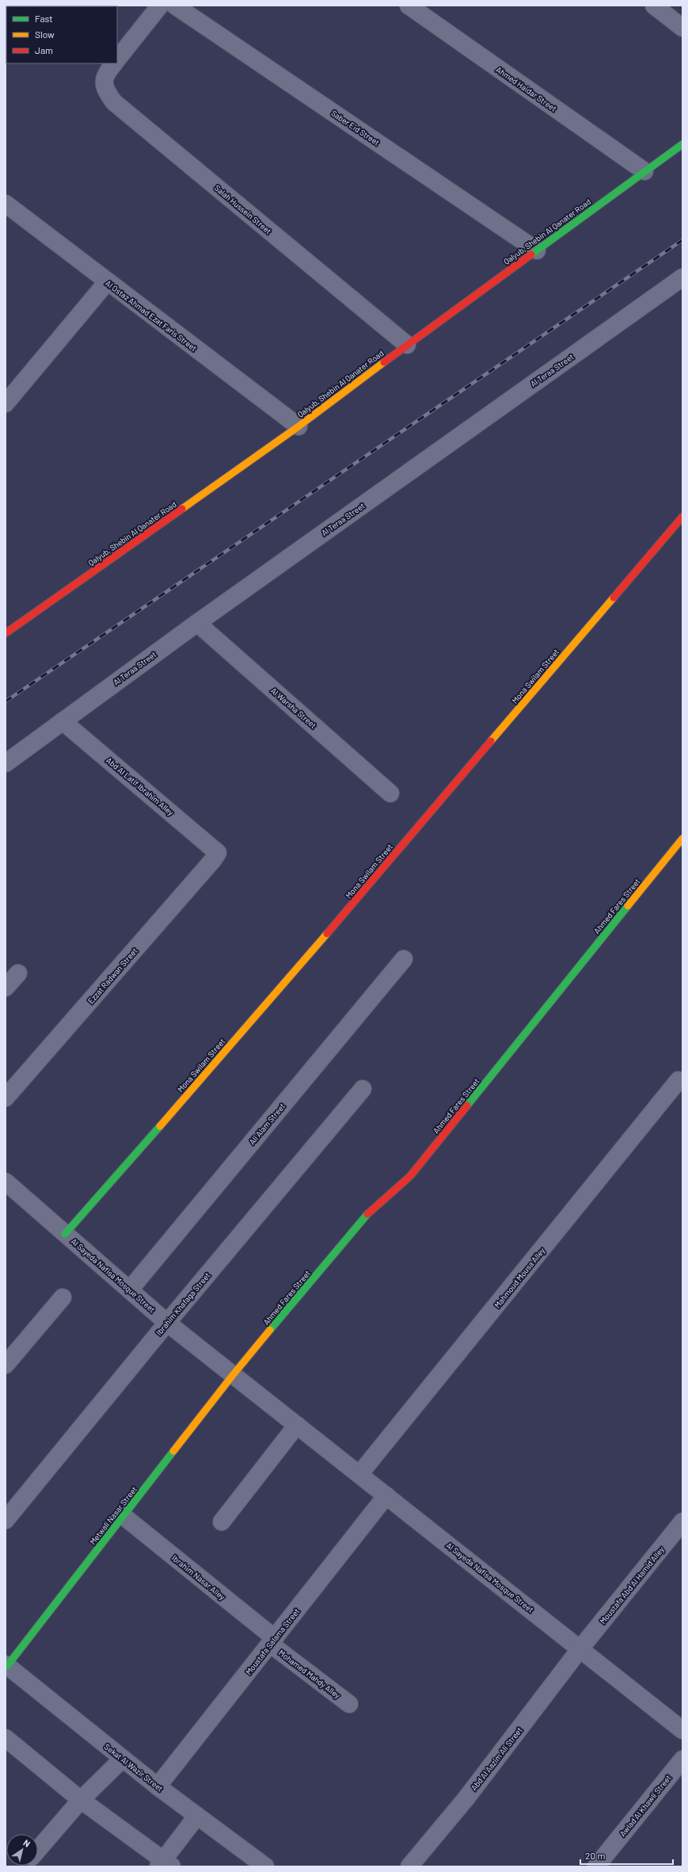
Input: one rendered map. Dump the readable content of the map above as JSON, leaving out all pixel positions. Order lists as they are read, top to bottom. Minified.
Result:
{"streets":{"street":["Ahmed Haidar Street","Saber Eid Street","Salah Hussein Street","Qalyub, Shebin Al Qanater Road","Al Ostaz Ahmad Ezat Faris Street","Al Teraa Street","Mona Swilam Street","Al Warsha Street","Abd Al Latif Ibrahim Alley","Ahmed Fares Street","Ezzat Radwan Street","Ali Alam Street","Al Sayeda Nafisa Mosque Street","Mahmoud Mousa Alley","Ibrahim Khafaga Street","Metwali Nasar Street","Ibrahim Nasar Alley","Moustafa Abd Al Hamid Alley","Moustafa Salama Street","Mohamed Mahdy Alley","Abd Al Aazim Ali Street","Sekat Al Wazir Street","Awlad Al Khawli Street"]},"crossings":[["Ahmed Haidar Street","Qalyub, Shebin Al Qanater Road"],["Saber Eid Street","Qalyub, Shebin Al Qanater Road"],["Salah Hussein Street","Qalyub, Shebin Al Qanater Road"],["Qalyub, Shebin Al Qanater Road","Al Ostaz Ahmad Ezat Faris Street"],["Al Teraa Street","Al Warsha Street"],["Al Teraa Street","Abd Al Latif Ibrahim Alley"],["Mona Swilam Street","Al Sayeda Nafisa Mosque Street"],["Abd Al Latif Ibrahim Alley","Ezzat Radwan Street"],["Ahmed Fares Street","Al Sayeda Nafisa Mosque Street"],["Ahmed Fares Street","Metwali Nasar Street"],["Ali Alam Street","Al Sayeda Nafisa Mosque Street"],["Al Sayeda Nafisa Mosque Street","Mahmoud Mousa Alley"],["Al Sayeda Nafisa Mosque Street","Ibrahim Khafaga Street"],["Al Sayeda Nafisa Mosque Street","Metwali Nasar Street"],["Al Sayeda Nafisa Mosque Street","Moustafa Abd Al Hamid Alley"],["Al Sayeda Nafisa Mosque Street","Moustafa Salama Street"],["Al Sayeda Nafisa Mosque Street","Abd Al Aazim Ali Street"],["Metwali Nasar Street","Ibrahim Nasar Alley"],["Metwali Nasar Street","Sekat Al Wazir Street"],["Ibrahim Nasar Alley","Moustafa Salama Street"],["Ibrahim Nasar Alley","Mohamed Mahdy Alley"],["Moustafa Abd Al Hamid Alley","Abd Al Aazim Ali Street"],["Moustafa Salama Street","Mohamed Mahdy Alley"],["Moustafa Salama Street","Sekat Al Wazir Street"]],"legend":["Fast","Slow","Jam"],"scale_bar":"20 m","north":"top right"}
